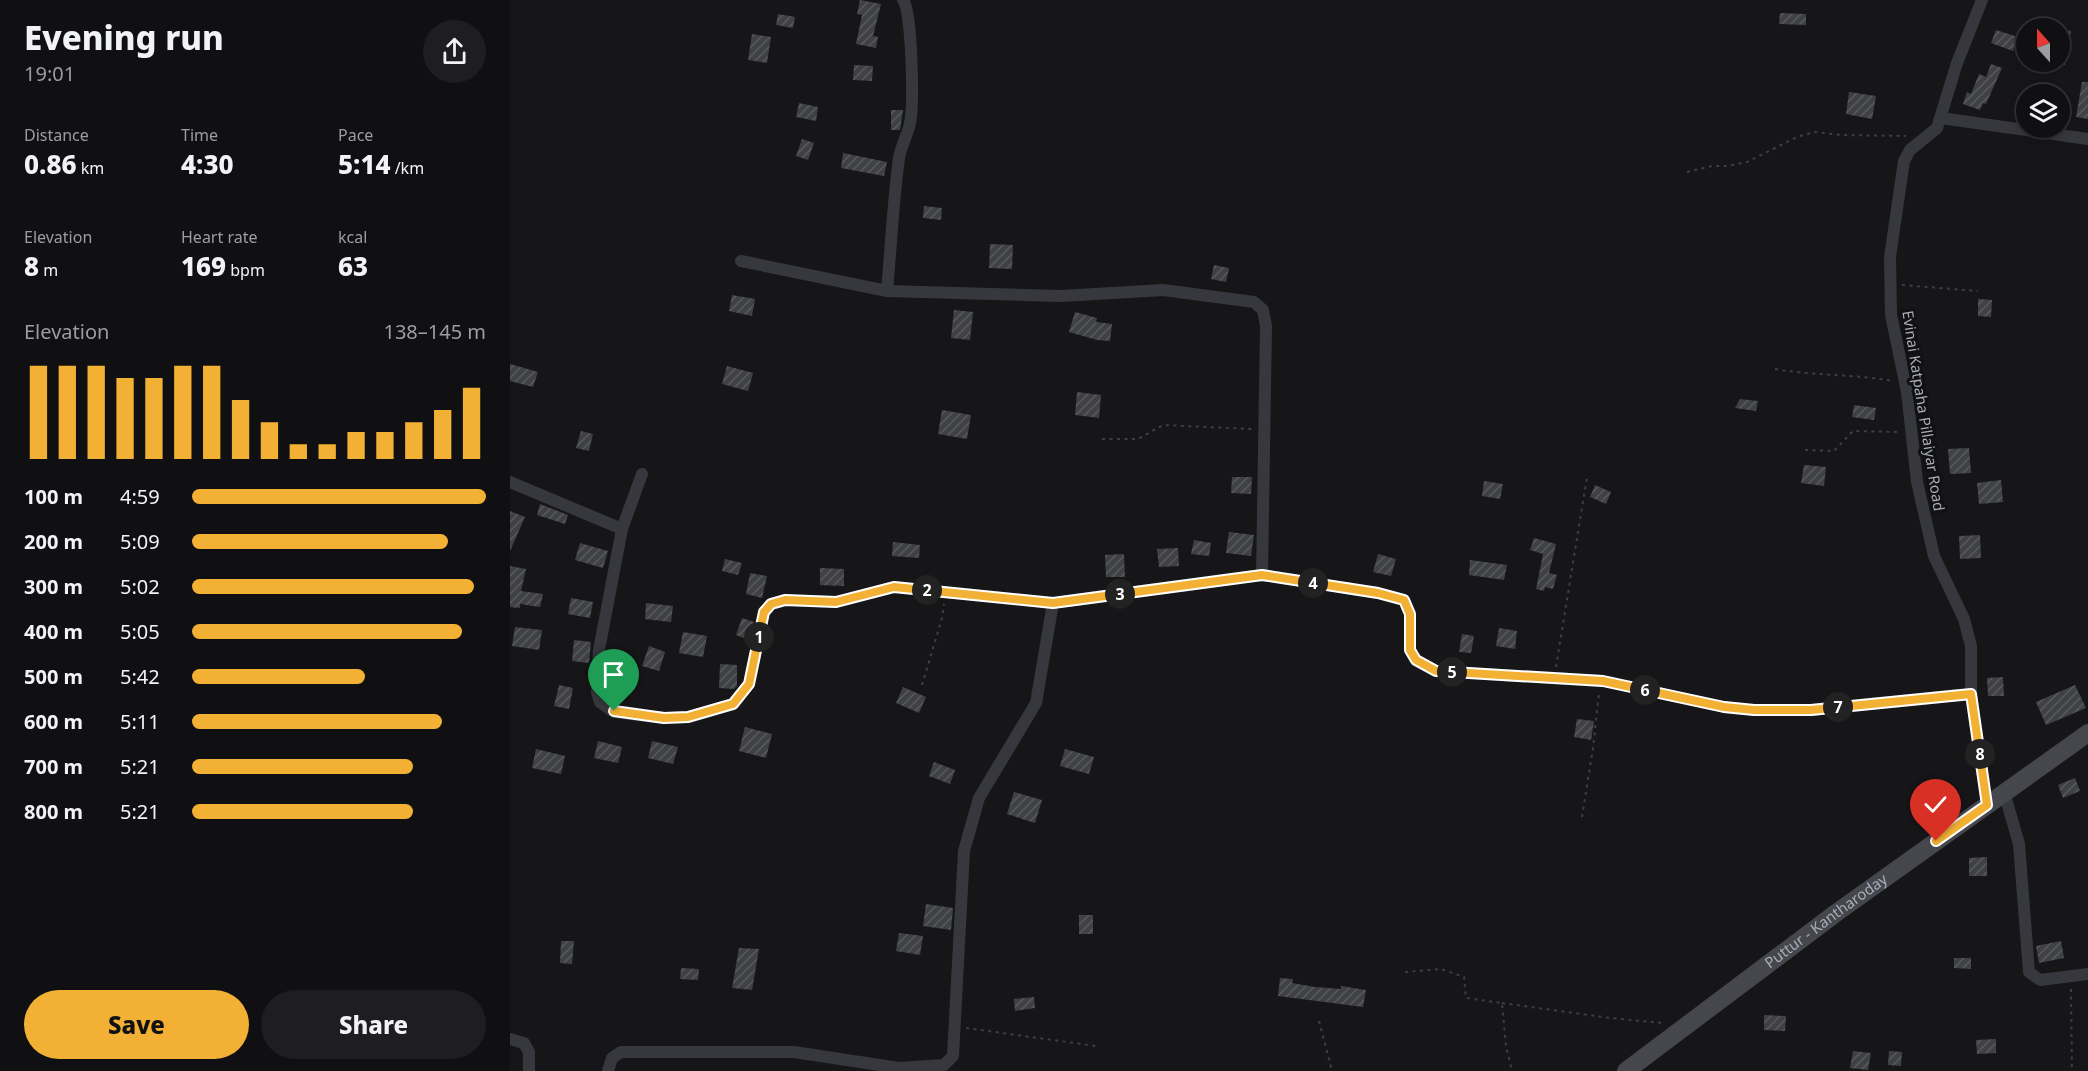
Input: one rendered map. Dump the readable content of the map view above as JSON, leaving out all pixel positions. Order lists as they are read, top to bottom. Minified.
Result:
{"streets":{"main road":["Puttur - Kantharoday"],"street":["Evinai Katpaha Pillaiyar Road"]},"crossings":[["Evinai Katpaha Pillaiyar Road","Puttur - Kantharoday"]],"north":"top","page":{"heading":["Evening run","19:01"],"stats":[["Distance","0.86 km"],["Time","4:30"],["Pace","5:14 /km"],["Elevation","8 m"],["Heart rate","169 bpm"],["kcal","63"]],"chart":["Elevation","138–145 m"],"list":[{"name":"100 m","note":"4:59"},{"name":"200 m","note":"5:09"},{"name":"300 m","note":"5:02"},{"name":"400 m","note":"5:05"},{"name":"500 m","note":"5:42"},{"name":"600 m","note":"5:11"},{"name":"700 m","note":"5:21"},{"name":"800 m","note":"5:21"}],"pins":["4","2","3","1","5","6","7","8"],"buttons":["Save","Share"]}}
